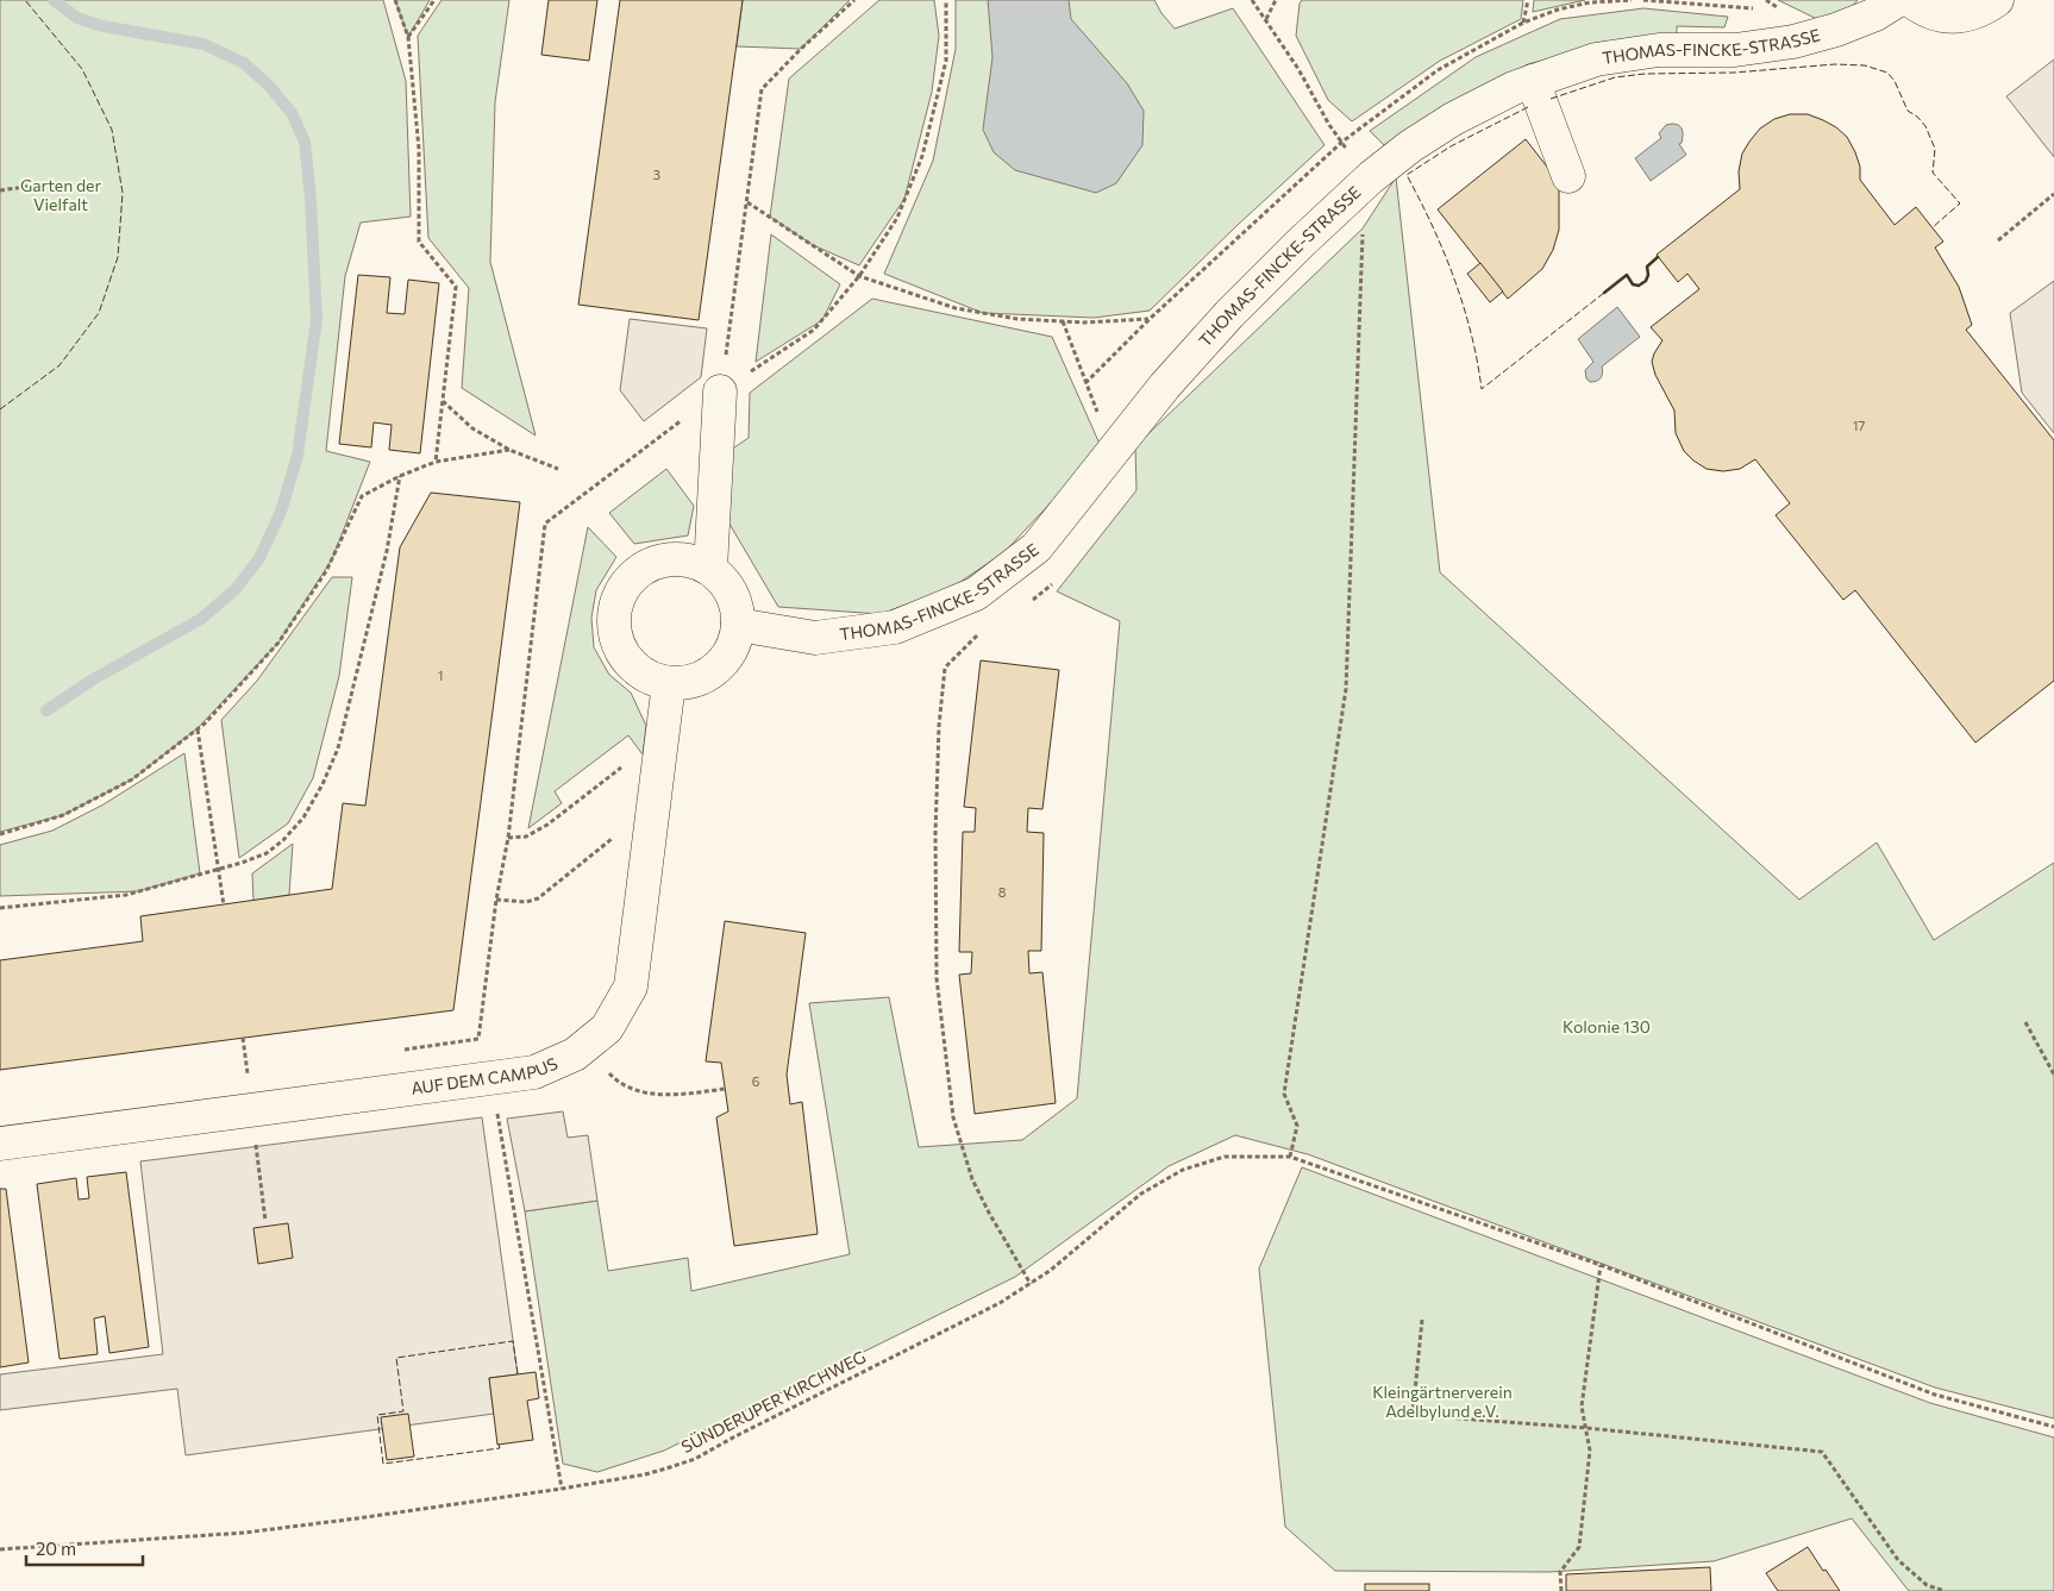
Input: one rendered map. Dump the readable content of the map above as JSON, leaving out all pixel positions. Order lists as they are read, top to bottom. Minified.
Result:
{"streets":{"street":["THOMAS-FINCKE-STRASSE","AUF DEM CAMPUS"],"path":["SÜNDERUPER KIRCHWEG"]},"crossings":[["THOMAS-FINCKE-STRASSE","AUF DEM CAMPUS"]],"parks":["Garten der Vielfalt","Kolonie 130","Kleingärtnerverein Adelbylund e.V."],"house_numbers":["3","17","1","8","6"],"scale_bar":"20 m"}
